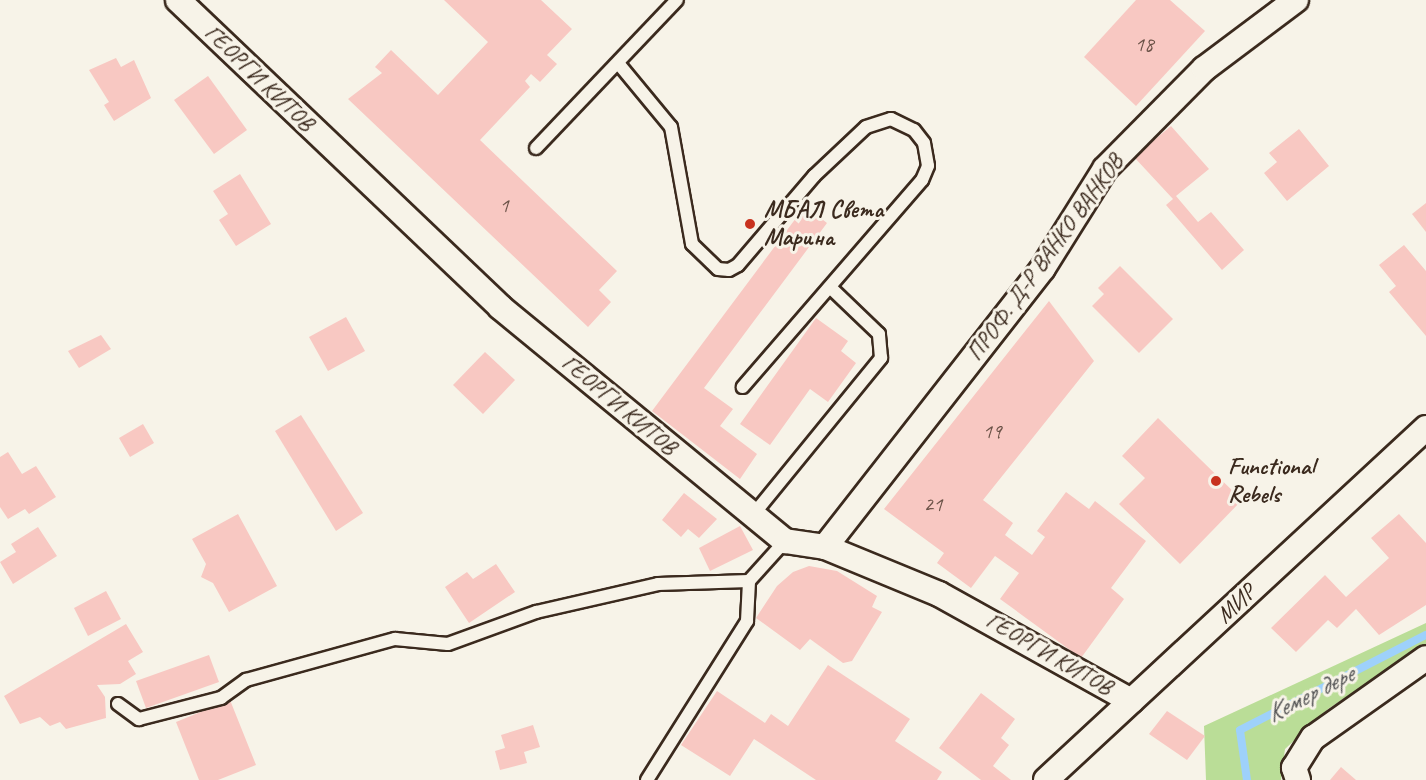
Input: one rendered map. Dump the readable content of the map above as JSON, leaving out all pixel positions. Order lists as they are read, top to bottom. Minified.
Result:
{"streets":{"street":["ГЕОРГИ КИТОВ","ПРОФ. Д-Р ВАНКО ВАНКОВ","МИР"]},"crossings":[["ГЕОРГИ КИТОВ","ПРОФ. Д-Р ВАНКО ВАНКОВ"],["ГЕОРГИ КИТОВ","МИР"]],"water":["Кемер дере"],"places":["МБАЛ Света Марина","Functional Rebels"],"house_numbers":["18","1","19","21"]}
